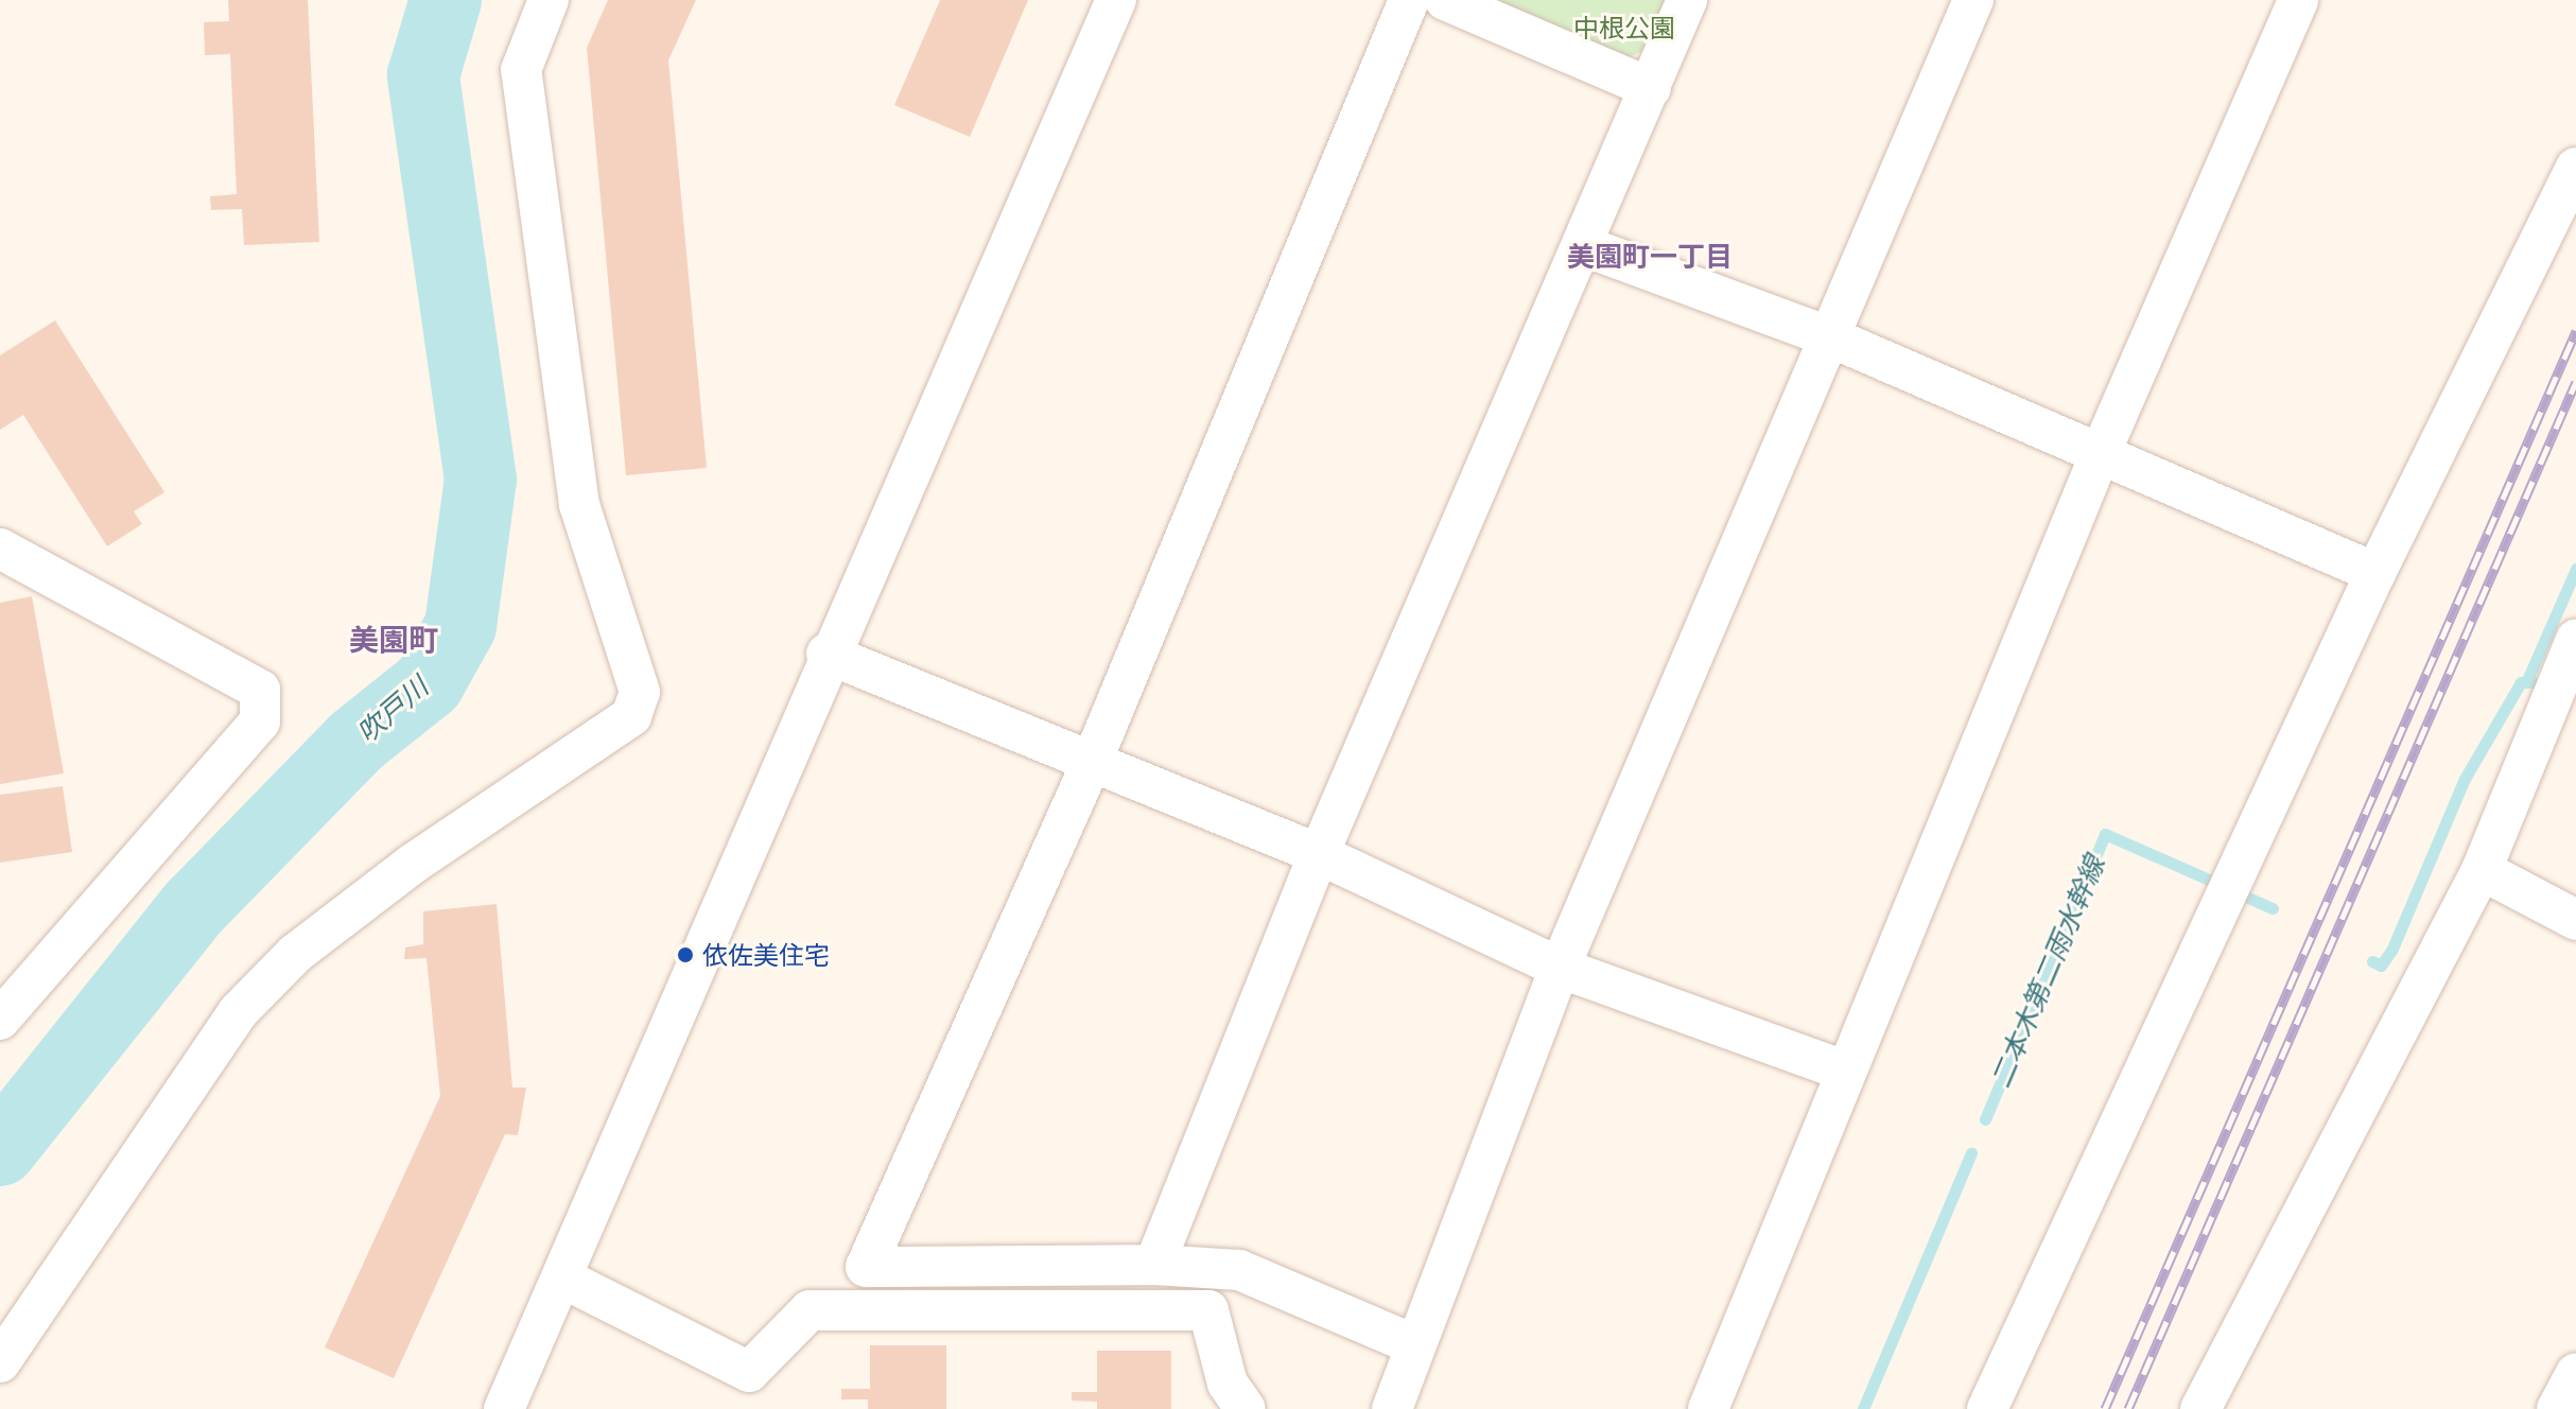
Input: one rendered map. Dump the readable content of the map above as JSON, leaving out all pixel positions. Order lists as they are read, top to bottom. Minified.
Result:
{"districts":["美園町一丁目","美園町"],"water":["吹戸川","二本木第二雨水幹線"],"parks":["中根公園"],"places":["依佐美住宅"]}
